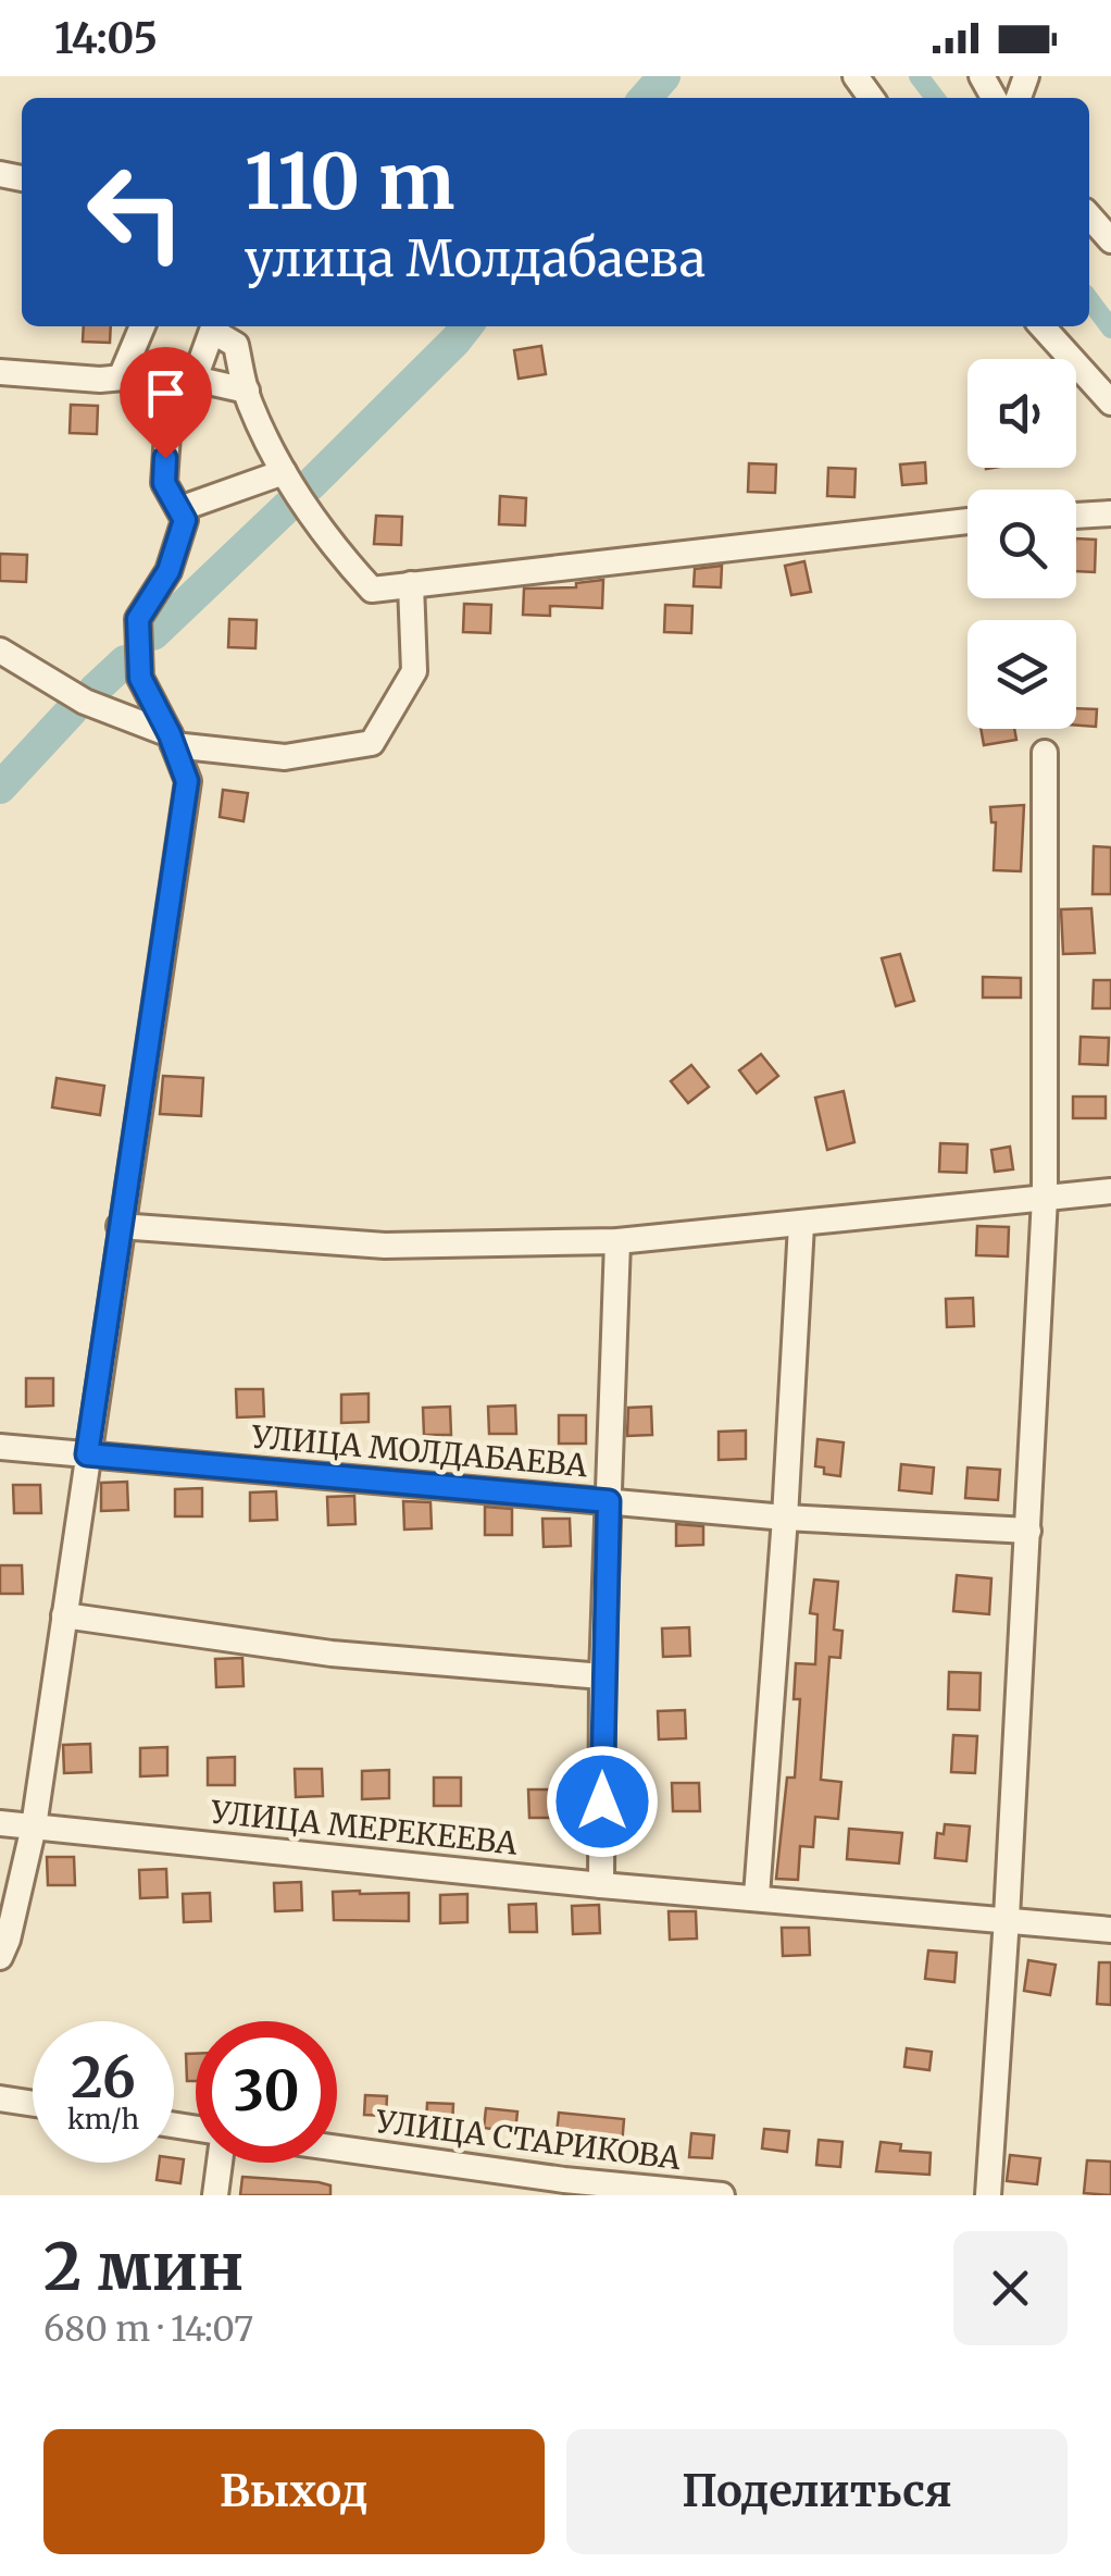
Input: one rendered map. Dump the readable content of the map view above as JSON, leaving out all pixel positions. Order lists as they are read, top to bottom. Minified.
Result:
{"streets":{"street":["УЛИЦА МОЛДАБАЕВА","УЛИЦА МЕРЕКЕЕВА","УЛИЦА СТАРИКОВА"]},"page":{"status":"14:05","turn":["110 m","улица Молдабаева"],"speed":"26 km/h","limit":"30","heading":["2 мин","680 m · 14:07"],"buttons":["Выход","Поделиться"]}}
